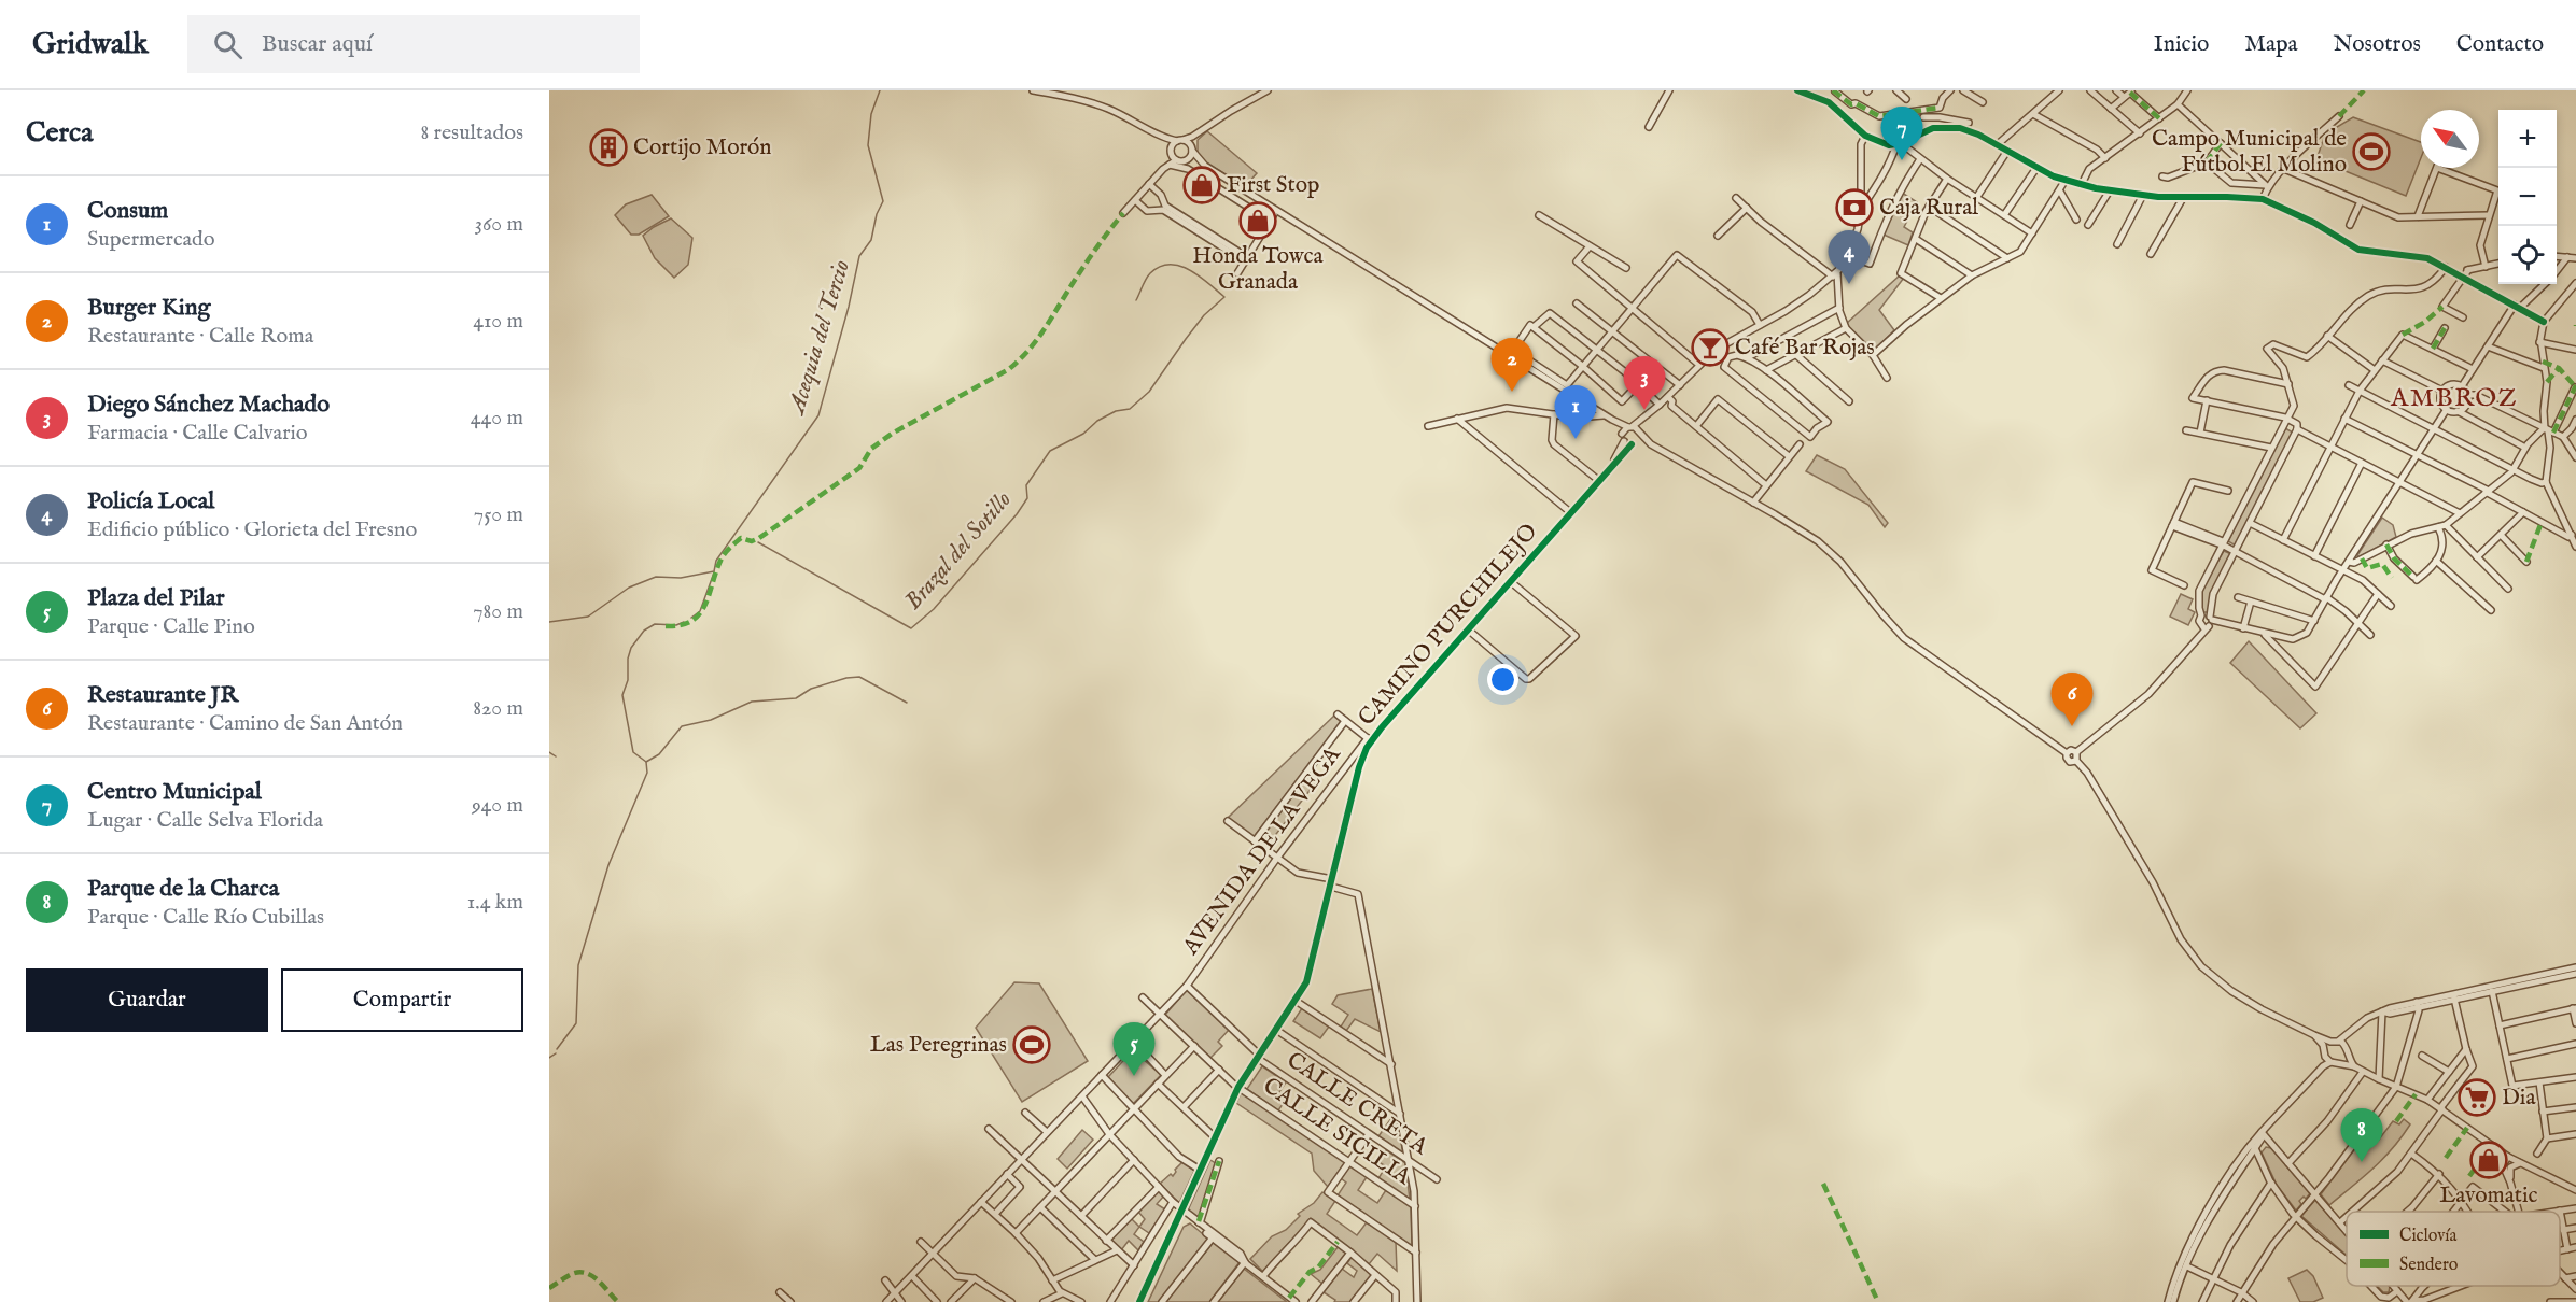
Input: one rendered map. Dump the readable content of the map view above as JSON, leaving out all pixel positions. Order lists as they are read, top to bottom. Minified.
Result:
{"streets":{"street":["CAMINO PURCHILEJO","AVENIDA DE LA VEGA","CALLE CRETA","CALLE SICILIA"]},"crossings":[["CAMINO PURCHILEJO","AVENIDA DE LA VEGA"],["CAMINO PURCHILEJO","CALLE CRETA"],["CAMINO PURCHILEJO","CALLE SICILIA"],["AVENIDA DE LA VEGA","CALLE CRETA"],["AVENIDA DE LA VEGA","CALLE SICILIA"]],"districts":["AMBROZ"],"water":["Acequia del Tercio","Brazal del Sotillo"],"places":{"building":["Cortijo Morón"],"sports":["Campo Municipal de Fútbol El Molino","Las Peregrinas"],"shop":["First Stop","Honda Towca Granada","Lavomatic"],"bank":["Caja Rural"],"bar":["Café Bar Rojas"],"supermarket":["Dia"]},"legend":["Ciclovía","Sendero"],"north":"top left","page":{"header":"Gridwalk","search":"Buscar aquí","nav":["Inicio","Mapa","Nosotros","Contacto"],"heading":["Cerca","8 resultados"],"pins":["7","4","2","3","1","6","5","8"],"map_buttons":["+","−"],"list":[{"mark":"1","name":"Consum","note":"Supermercado","value":"360 m"},{"mark":"2","name":"Burger King","note":"Restaurante · Calle Roma","value":"410 m"},{"mark":"3","name":"Diego Sánchez Machado","note":"Farmacia · Calle Calvario","value":"440 m"},{"mark":"4","name":"Policía Local","note":"Edificio público · Glorieta del Fresno","value":"750 m"},{"mark":"5","name":"Plaza del Pilar","note":"Parque · Calle Pino","value":"780 m"},{"mark":"6","name":"Restaurante JR","note":"Restaurante · Camino de San Antón","value":"820 m"},{"mark":"7","name":"Centro Municipal","note":"Lugar · Calle Selva Florida","value":"940 m"},{"mark":"8","name":"Parque de la Charca","note":"Parque · Calle Río Cubillas","value":"1.4 km"}],"buttons":["Guardar","Compartir"]}}
